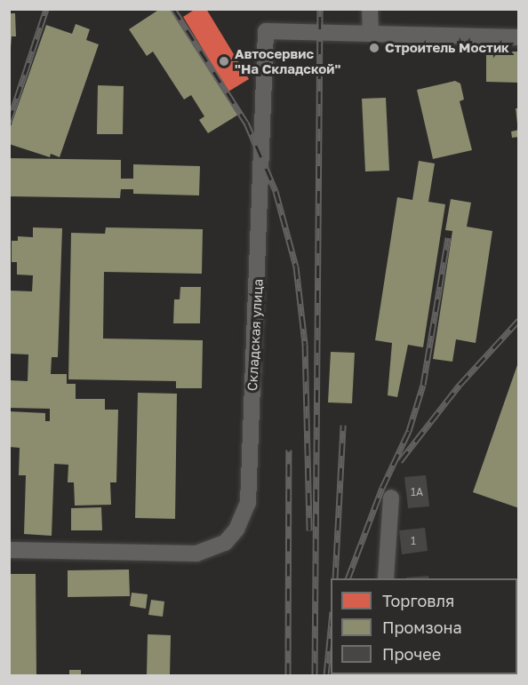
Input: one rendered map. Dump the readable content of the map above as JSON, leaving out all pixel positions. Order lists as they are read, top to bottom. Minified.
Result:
{"streets":{"street":["Складская улица"]},"places":["Строитель Мостик","Автосервис \"На Складской\""],"house_numbers":["1А","1"],"legend":["Торговля","Промзона","Прочее"]}
